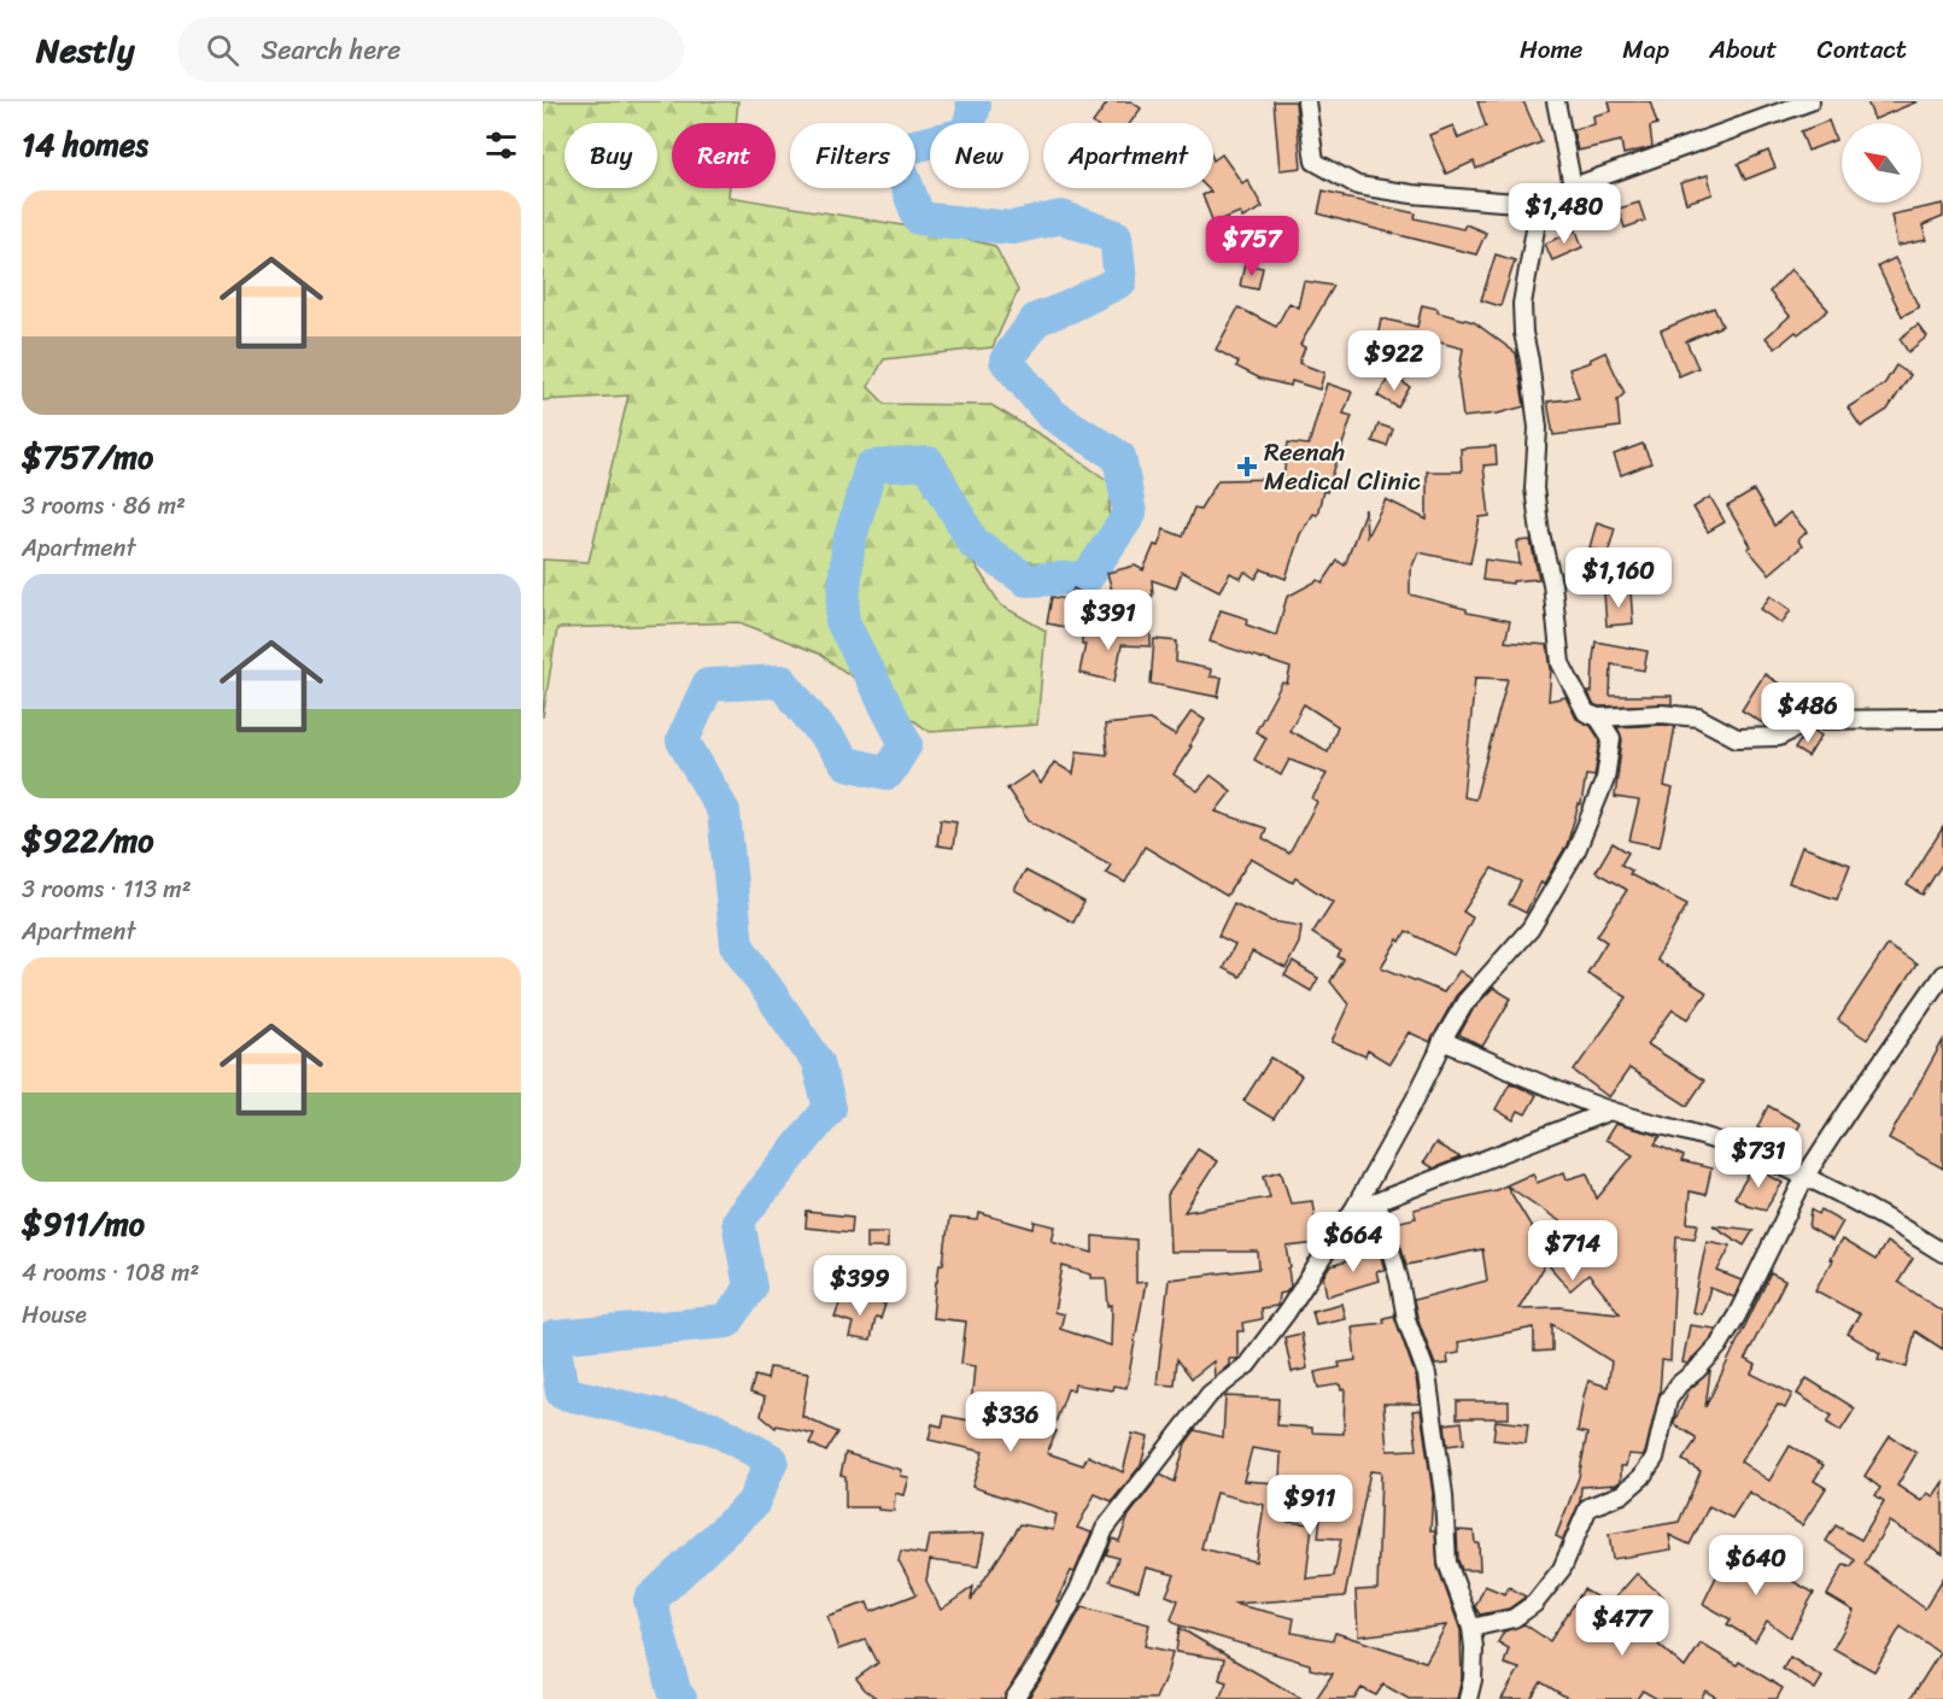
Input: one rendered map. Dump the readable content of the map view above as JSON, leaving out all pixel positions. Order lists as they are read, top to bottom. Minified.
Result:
{"places":{"health":["Reenah Medical Clinic"]},"north":"top left","page":{"header":"Nestly","search":"Search here","nav":["Home","Map","About","Contact"],"heading":"14 homes","chip":["Buy","Rent","Filters","New","Apartment"],"price":["$1,480","$757","$922","$1,160","$391","$486","$731","$664","$714","$399","$336","$911","$640","$477"],"list":[{"name":"$757/mo","note":"3 rooms · 86 m² · Apartment"},{"name":"$922/mo","note":"3 rooms · 113 m² · Apartment"},{"name":"$911/mo","note":"4 rooms · 108 m² · House"}]}}
